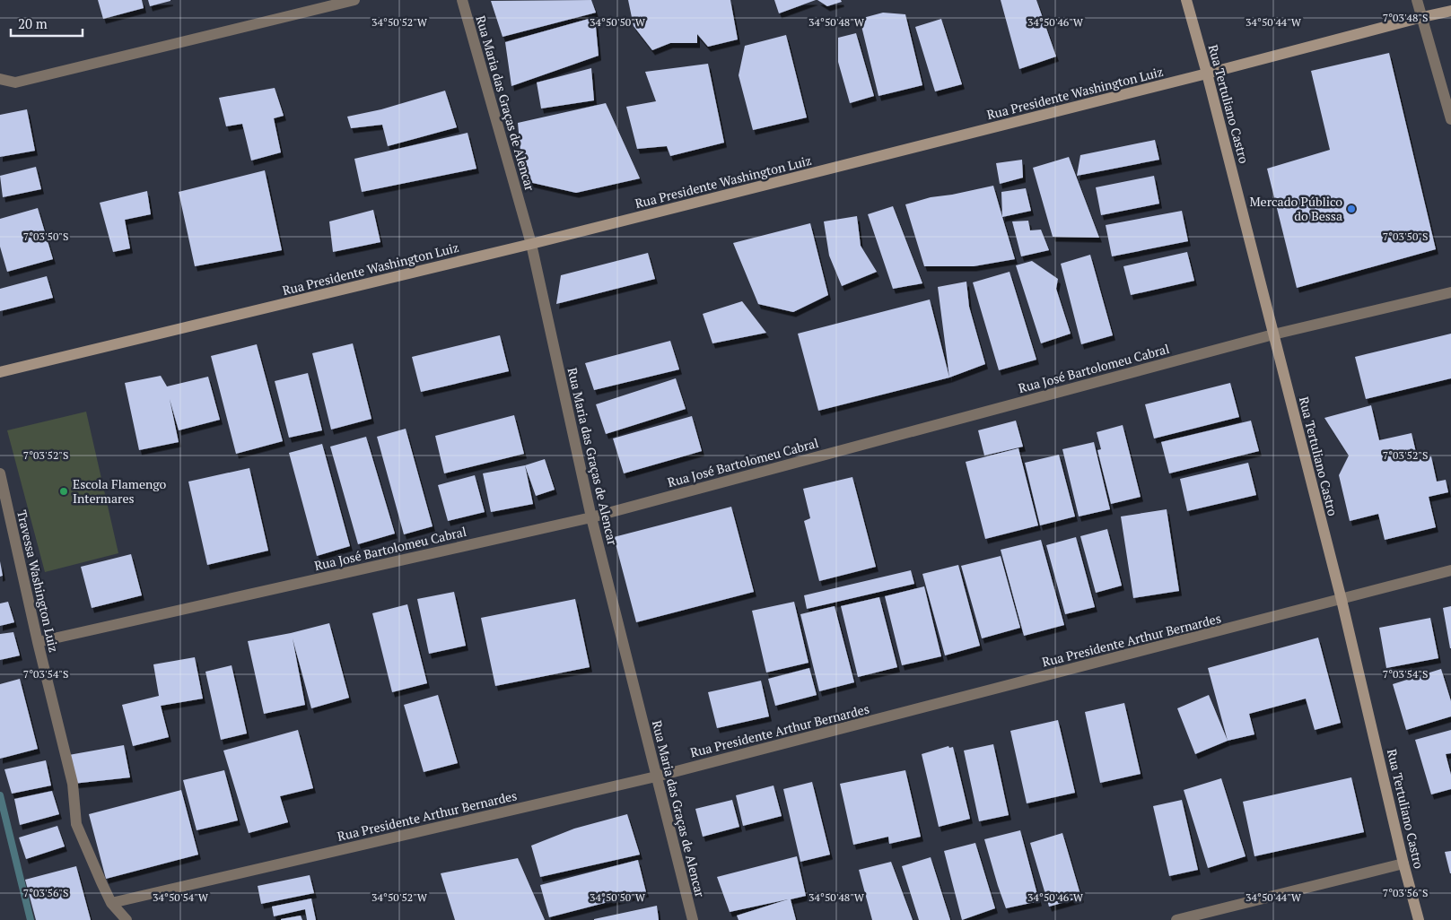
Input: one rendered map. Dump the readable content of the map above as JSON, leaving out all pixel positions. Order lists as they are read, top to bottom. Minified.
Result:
{"streets":{"main road":["Rua Presidente Washington Luiz","Rua Tertuliano Castro"],"street":["Rua Maria das Graças de Alencar","Rua José Bartolomeu Cabral","Travessa Washington Luiz","Rua Presidente Arthur Bernardes"]},"crossings":[["Rua Presidente Washington Luiz","Rua Maria das Graças de Alencar"],["Rua Presidente Washington Luiz","Rua Tertuliano Castro"],["Rua Maria das Graças de Alencar","Rua José Bartolomeu Cabral"],["Rua Maria das Graças de Alencar","Rua Presidente Arthur Bernardes"],["Rua Tertuliano Castro","Rua José Bartolomeu Cabral"],["Rua Tertuliano Castro","Rua Presidente Arthur Bernardes"],["Rua José Bartolomeu Cabral","Travessa Washington Luiz"],["Travessa Washington Luiz","Rua Presidente Arthur Bernardes"]],"places":["Mercado Público do Bessa","Escola Flamengo Intermares"],"scale_bar":"20 m","coordinates":["7°03'48\"S","34°50'52\"W","34°50'50\"W","34°50'48\"W","34°50'46\"W","34°50'44\"W","7°03'50\"S","7°03'52\"S","7°03'54\"S","7°03'56\"S","34°50'54\"W"]}
